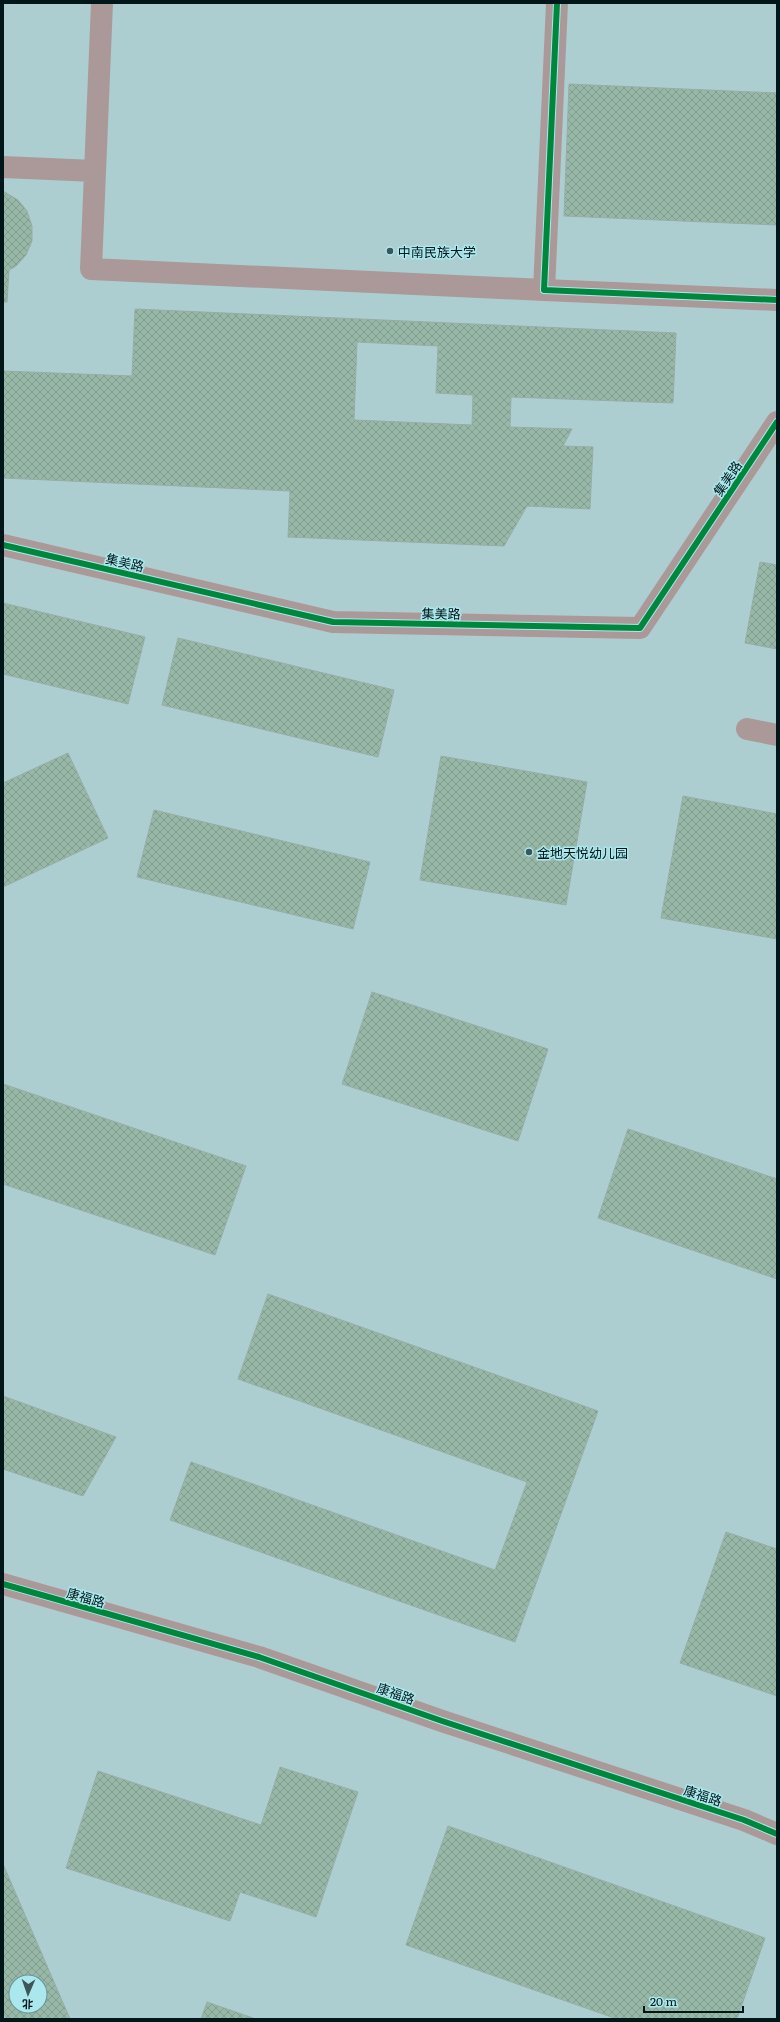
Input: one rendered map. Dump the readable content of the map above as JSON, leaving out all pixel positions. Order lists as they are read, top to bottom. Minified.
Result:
{"streets":{"street":["集美路","康福路"]},"places":["中南民族大学","金地天悦幼儿园"],"scale_bar":"20 m","north":"bottom"}
